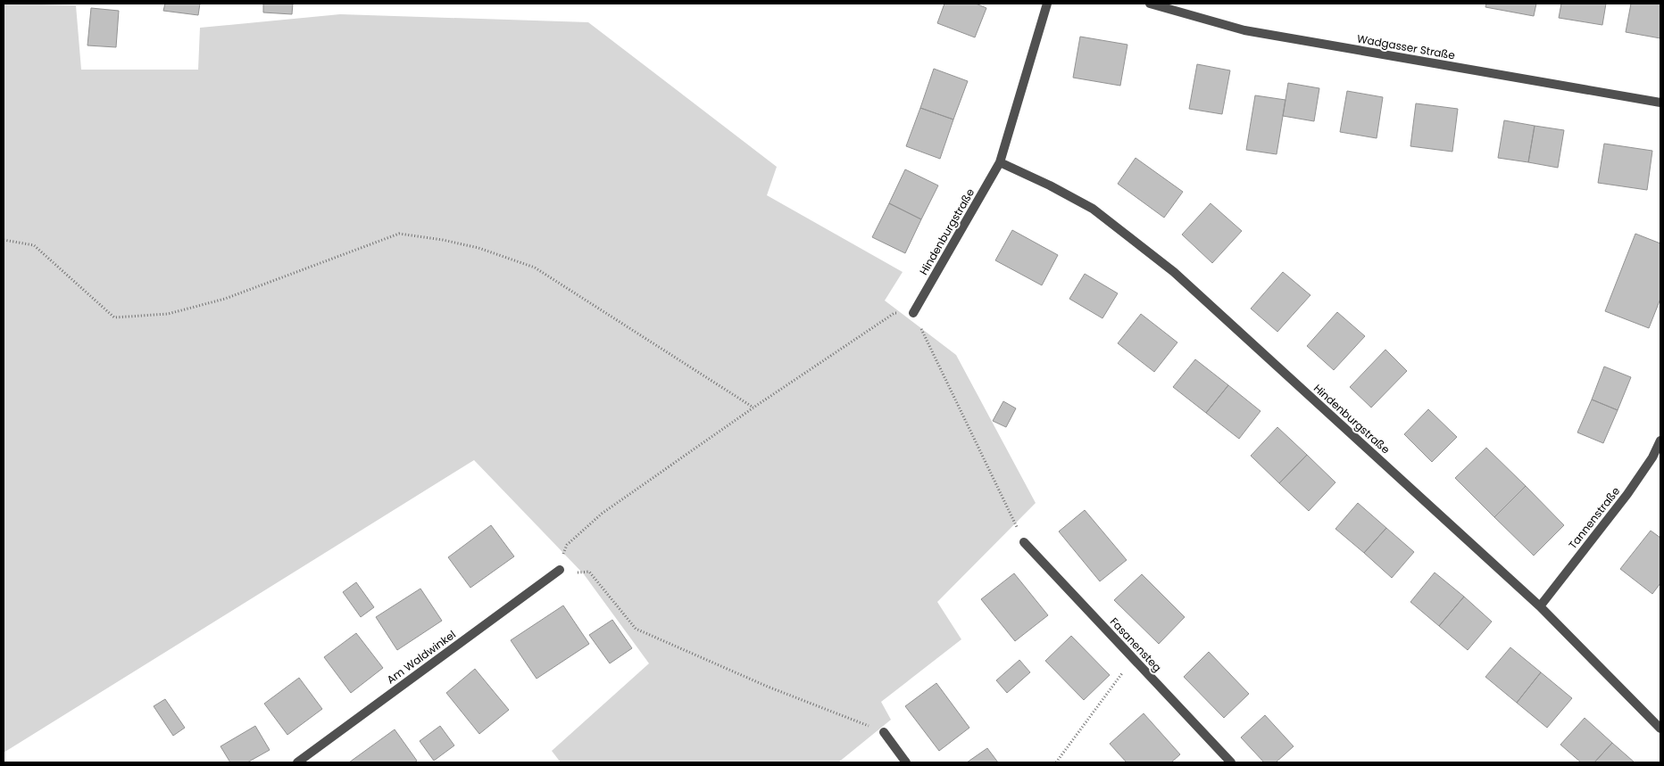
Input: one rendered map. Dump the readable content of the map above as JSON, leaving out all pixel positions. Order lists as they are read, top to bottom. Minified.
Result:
{"streets":{"street":["Wadgasser Straße","Hindenburgstraße","Tannenstraße","Fasanensteg","Am Waldwinkel"]},"crossings":[["Hindenburgstraße","Tannenstraße"]]}
